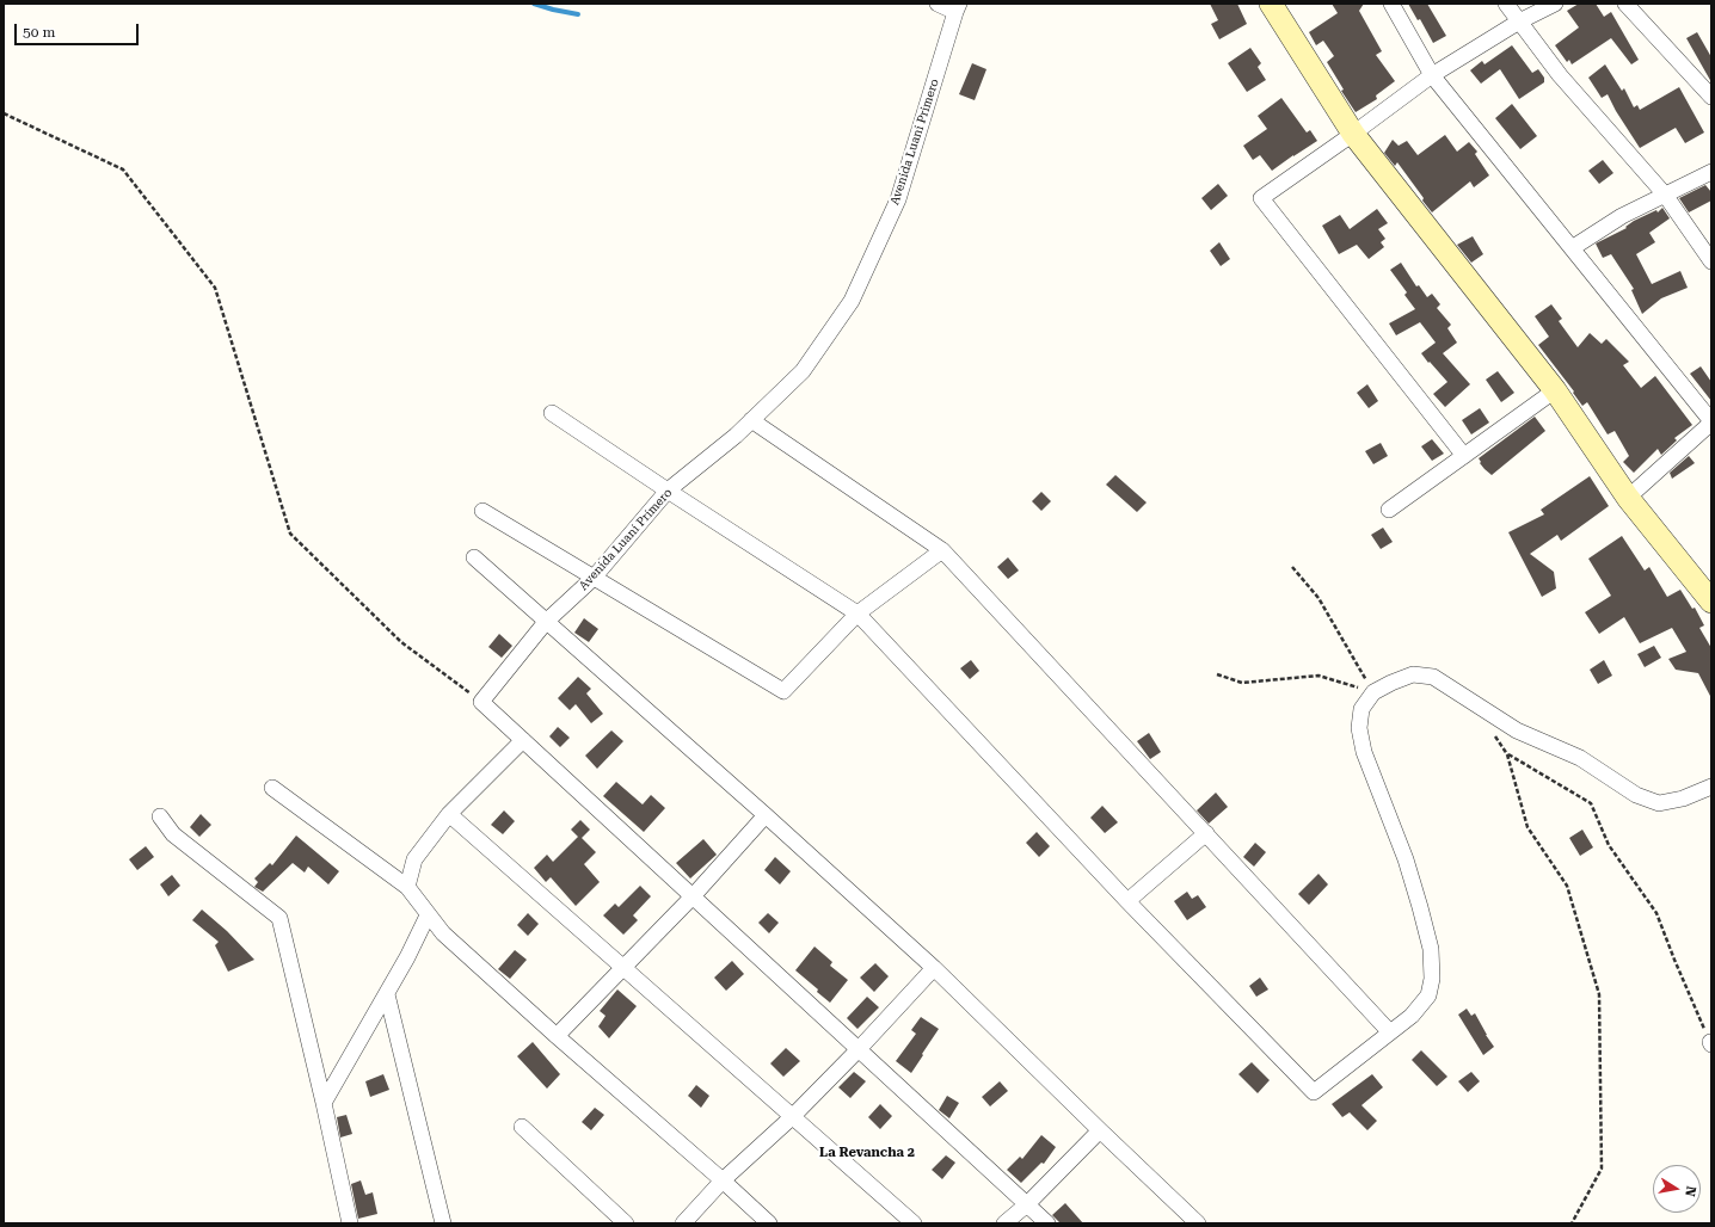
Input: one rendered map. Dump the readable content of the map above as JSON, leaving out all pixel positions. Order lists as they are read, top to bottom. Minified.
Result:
{"streets":{"street":["Avenida Luani Primero"]},"districts":["La Revancha 2"],"scale_bar":"50 m","north":"right"}
